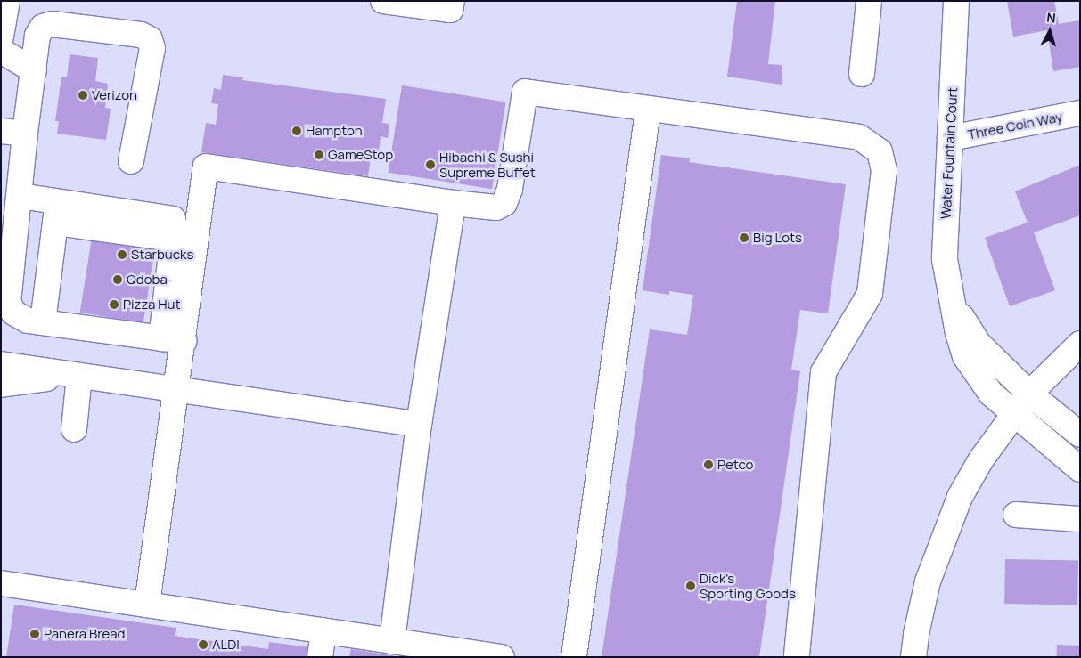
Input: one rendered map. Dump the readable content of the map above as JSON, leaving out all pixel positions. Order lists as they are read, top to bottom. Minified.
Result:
{"streets":{"street":["Three Coin Way","Water Fountain Court"]},"crossings":[["Three Coin Way","Water Fountain Court"]],"places":["Verizon","Hampton","GameStop","Hibachi & Sushi Supreme Buffet","Big Lots","Starbucks","Qdoba","Pizza Hut","Petco","Dick's Sporting Goods","Panera Bread","ALDI"],"north":"top"}
